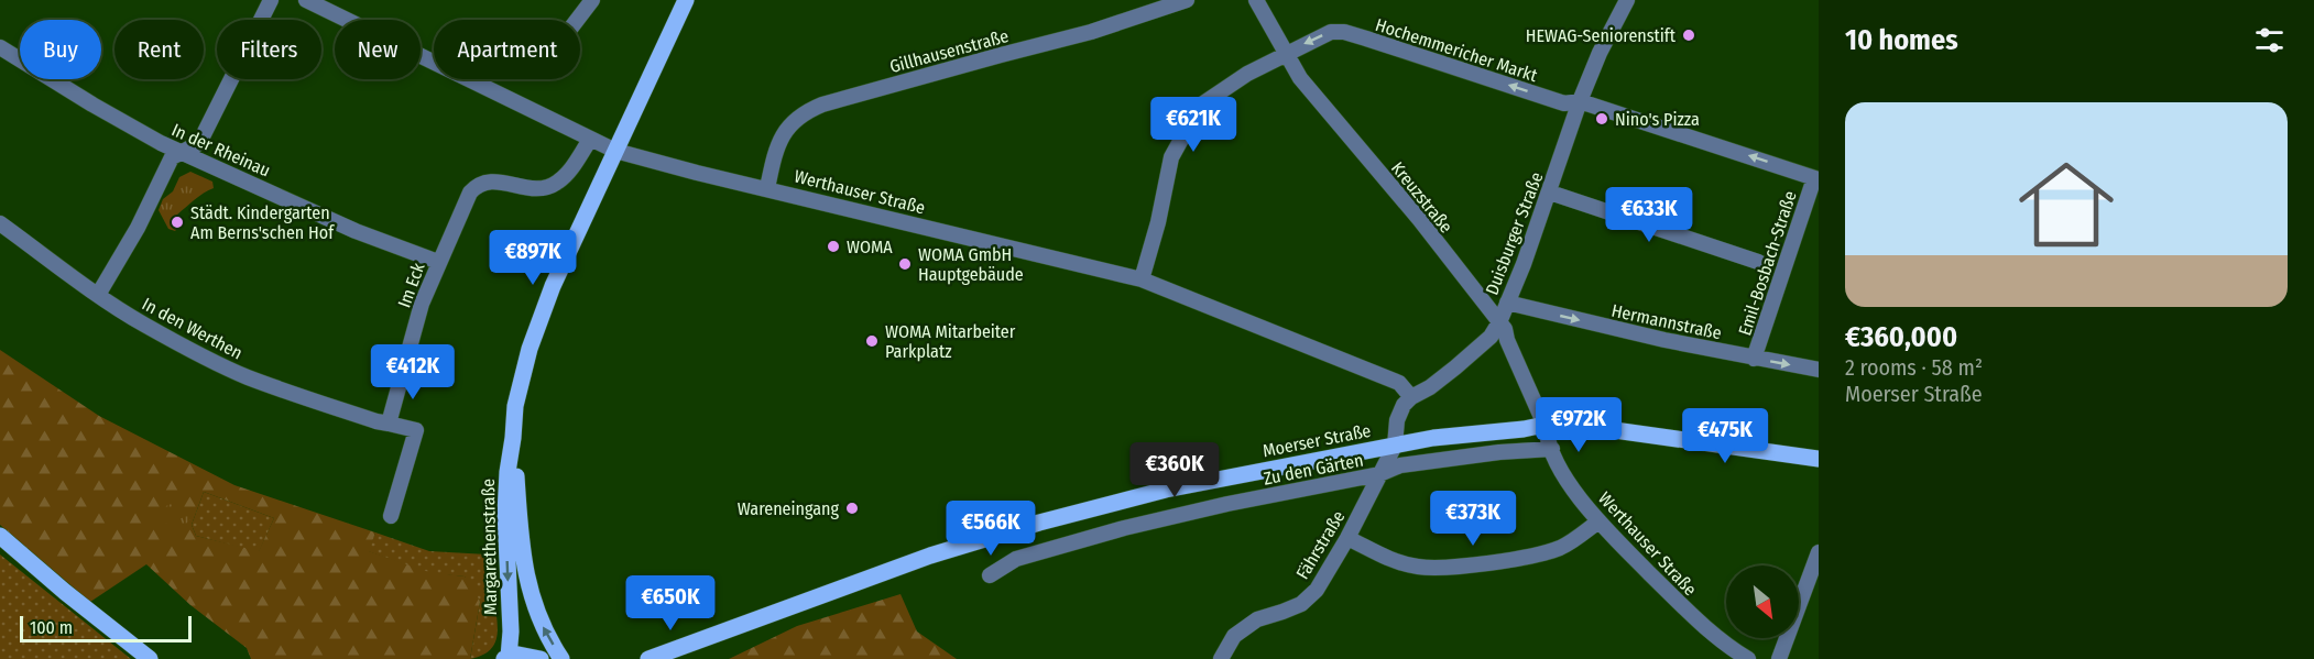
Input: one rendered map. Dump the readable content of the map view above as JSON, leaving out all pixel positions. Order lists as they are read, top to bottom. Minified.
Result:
{"streets":{"main road":["Moerser Straße","Margarethenstraße"],"street":["Hochemmericher Markt","Gillhausenstraße","In der Rheinau","Werthauser Straße","Kreuzstraße","Duisburger Straße","Emil-Bosbach-Straße","Im Eck","Hermannstraße","In den Werthen","Zu den Gärten","Fährstraße"]},"crossings":[["Hochemmericher Markt","Werthauser Straße"],["Hochemmericher Markt","Kreuzstraße"],["Hochemmericher Markt","Duisburger Straße"],["Hochemmericher Markt","Emil-Bosbach-Straße"],["Gillhausenstraße","Werthauser Straße"],["In der Rheinau","Im Eck"],["Werthauser Straße","Kreuzstraße"],["Werthauser Straße","Duisburger Straße"],["Werthauser Straße","Im Eck"],["Werthauser Straße","Moerser Straße"],["Werthauser Straße","Margarethenstraße"],["Kreuzstraße","Duisburger Straße"],["Kreuzstraße","Moerser Straße"],["Duisburger Straße","Hermannstraße"],["Emil-Bosbach-Straße","Hermannstraße"],["Im Eck","In den Werthen"],["Moerser Straße","Fährstraße"],["Zu den Gärten","Fährstraße"]],"places":["HEWAG-Seniorenstift","Nino's Pizza","Städt. Kindergarten Am Berns'schen Hof","WOMA","WOMA GmbH Hauptgebäude","WOMA Mitarbeiter Parkplatz","Wareneingang"],"scale_bar":"100 m","north":"bottom right","page":{"heading":"10 homes","chip":["Buy","Rent","Filters","New","Apartment"],"list":[{"name":"€360,000","note":"2 rooms · 58 m² · Moerser Straße"}],"price":["€621K","€633K","€897K","€412K","€972K","€475K","€360K","€373K","€566K","€650K"],"scale":"100 m"}}
